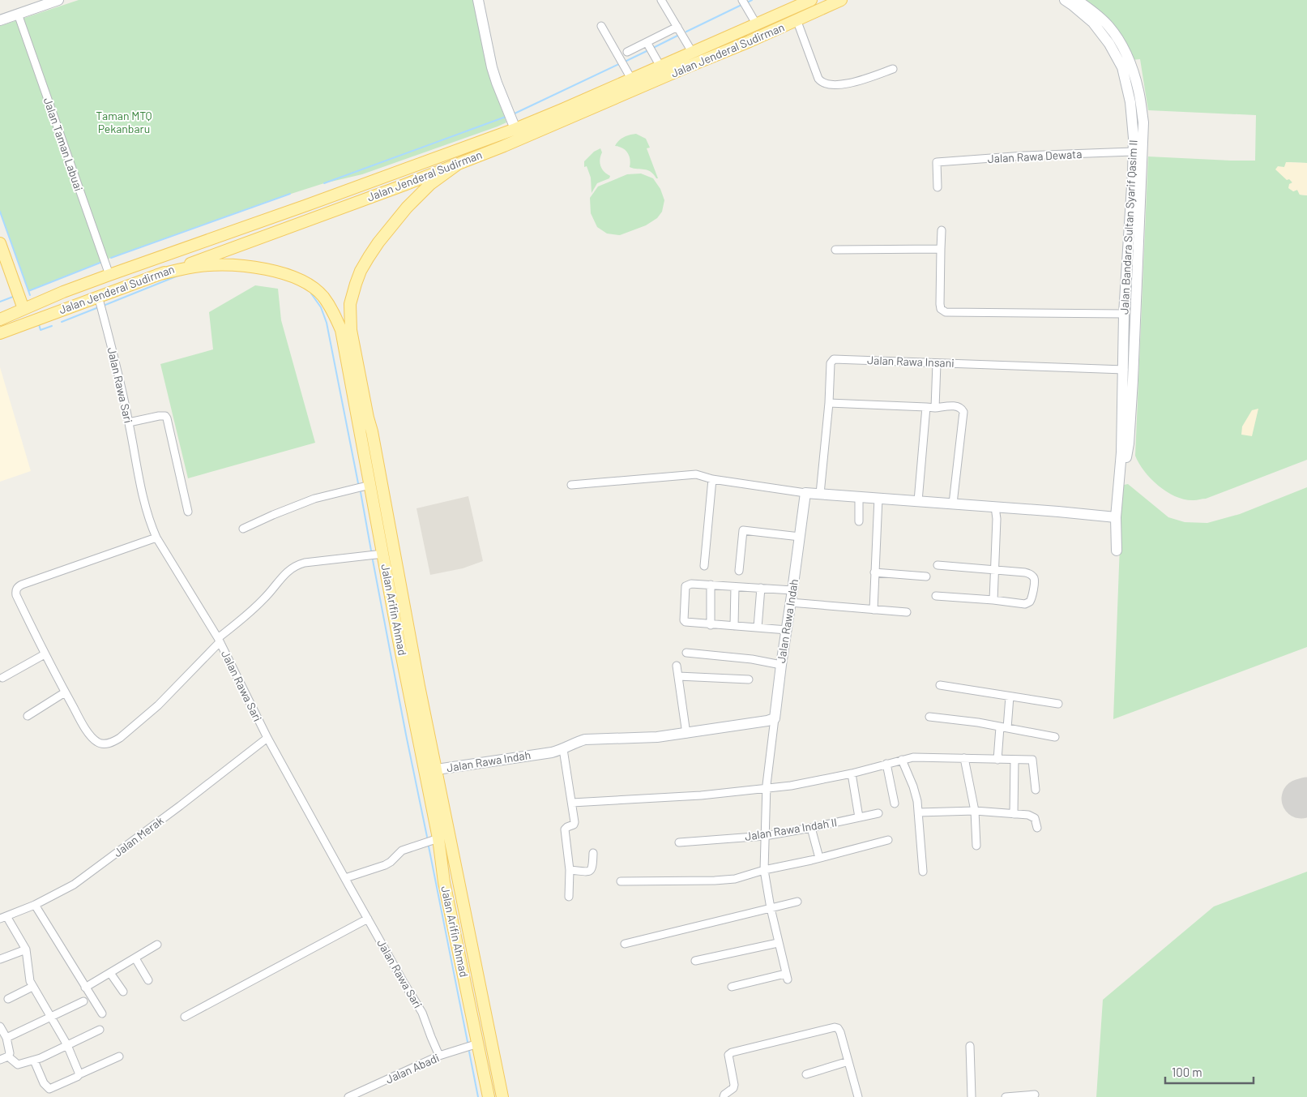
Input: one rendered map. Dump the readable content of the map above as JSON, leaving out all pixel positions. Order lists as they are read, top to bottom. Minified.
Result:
{"streets":{"main road":["Jalan Jenderal Sudirman","Jalan Arifin Ahmad"],"street":["Jalan Taman Labuai","Jalan Rawa Dewata","Jalan Bandara Sultan Syarif Qasim II","Jalan Rawa Insani","Jalan Rawa Sari","Jalan Rawa Indah","Jalan Rawa Indah II","Jalan Merak","Jalan Abadi"]},"crossings":[["Jalan Jenderal Sudirman","Jalan Taman Labuai"],["Jalan Jenderal Sudirman","Jalan Rawa Sari"],["Jalan Jenderal Sudirman","Jalan Arifin Ahmad"],["Jalan Rawa Dewata","Jalan Bandara Sultan Syarif Qasim II"],["Jalan Bandara Sultan Syarif Qasim II","Jalan Rawa Insani"],["Jalan Rawa Sari","Jalan Merak"],["Jalan Rawa Sari","Jalan Abadi"],["Jalan Arifin Ahmad","Jalan Rawa Indah"],["Jalan Arifin Ahmad","Jalan Abadi"]],"parks":["Taman MTQ Pekanbaru"],"scale_bar":"100 m"}
